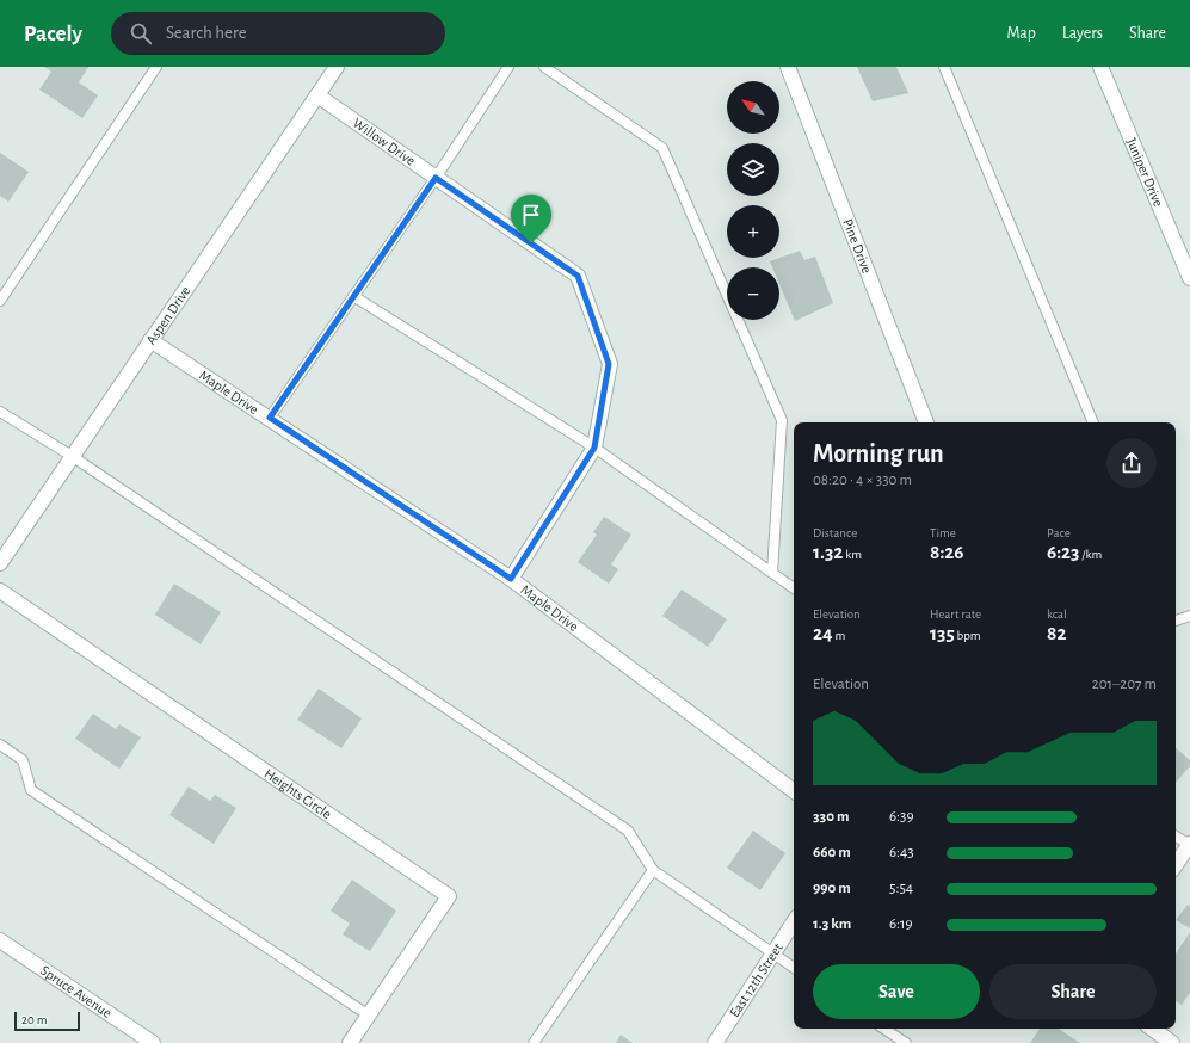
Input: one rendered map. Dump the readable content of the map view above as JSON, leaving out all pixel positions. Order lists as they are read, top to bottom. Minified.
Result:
{"streets":{"street":["Willow Drive","Juniper Drive","Pine Drive","Aspen Drive","Maple Drive","Heights Circle","East 12th Street","Spruce Avenue"]},"crossings":[["Willow Drive","Aspen Drive"],["Willow Drive","Maple Drive"],["Aspen Drive","Maple Drive"]],"scale_bar":"20 m","north":"top left","page":{"header":"Pacely","search":"Search here","nav":["Map","Layers","Share"],"map_buttons":["+","−"],"heading":["Morning run","08:20 · 4 × 330 m"],"stats":[["Distance","1.32 km"],["Time","8:26"],["Pace","6:23 /km"],["Elevation","24 m"],["Heart rate","135 bpm"],["kcal","82"]],"chart":["Elevation","201–207 m"],"list":[{"name":"330 m","note":"6:39"},{"name":"660 m","note":"6:43"},{"name":"990 m","note":"5:54"},{"name":"1.3 km","note":"6:19"}],"buttons":["Save","Share"],"scale":"20 m"}}
